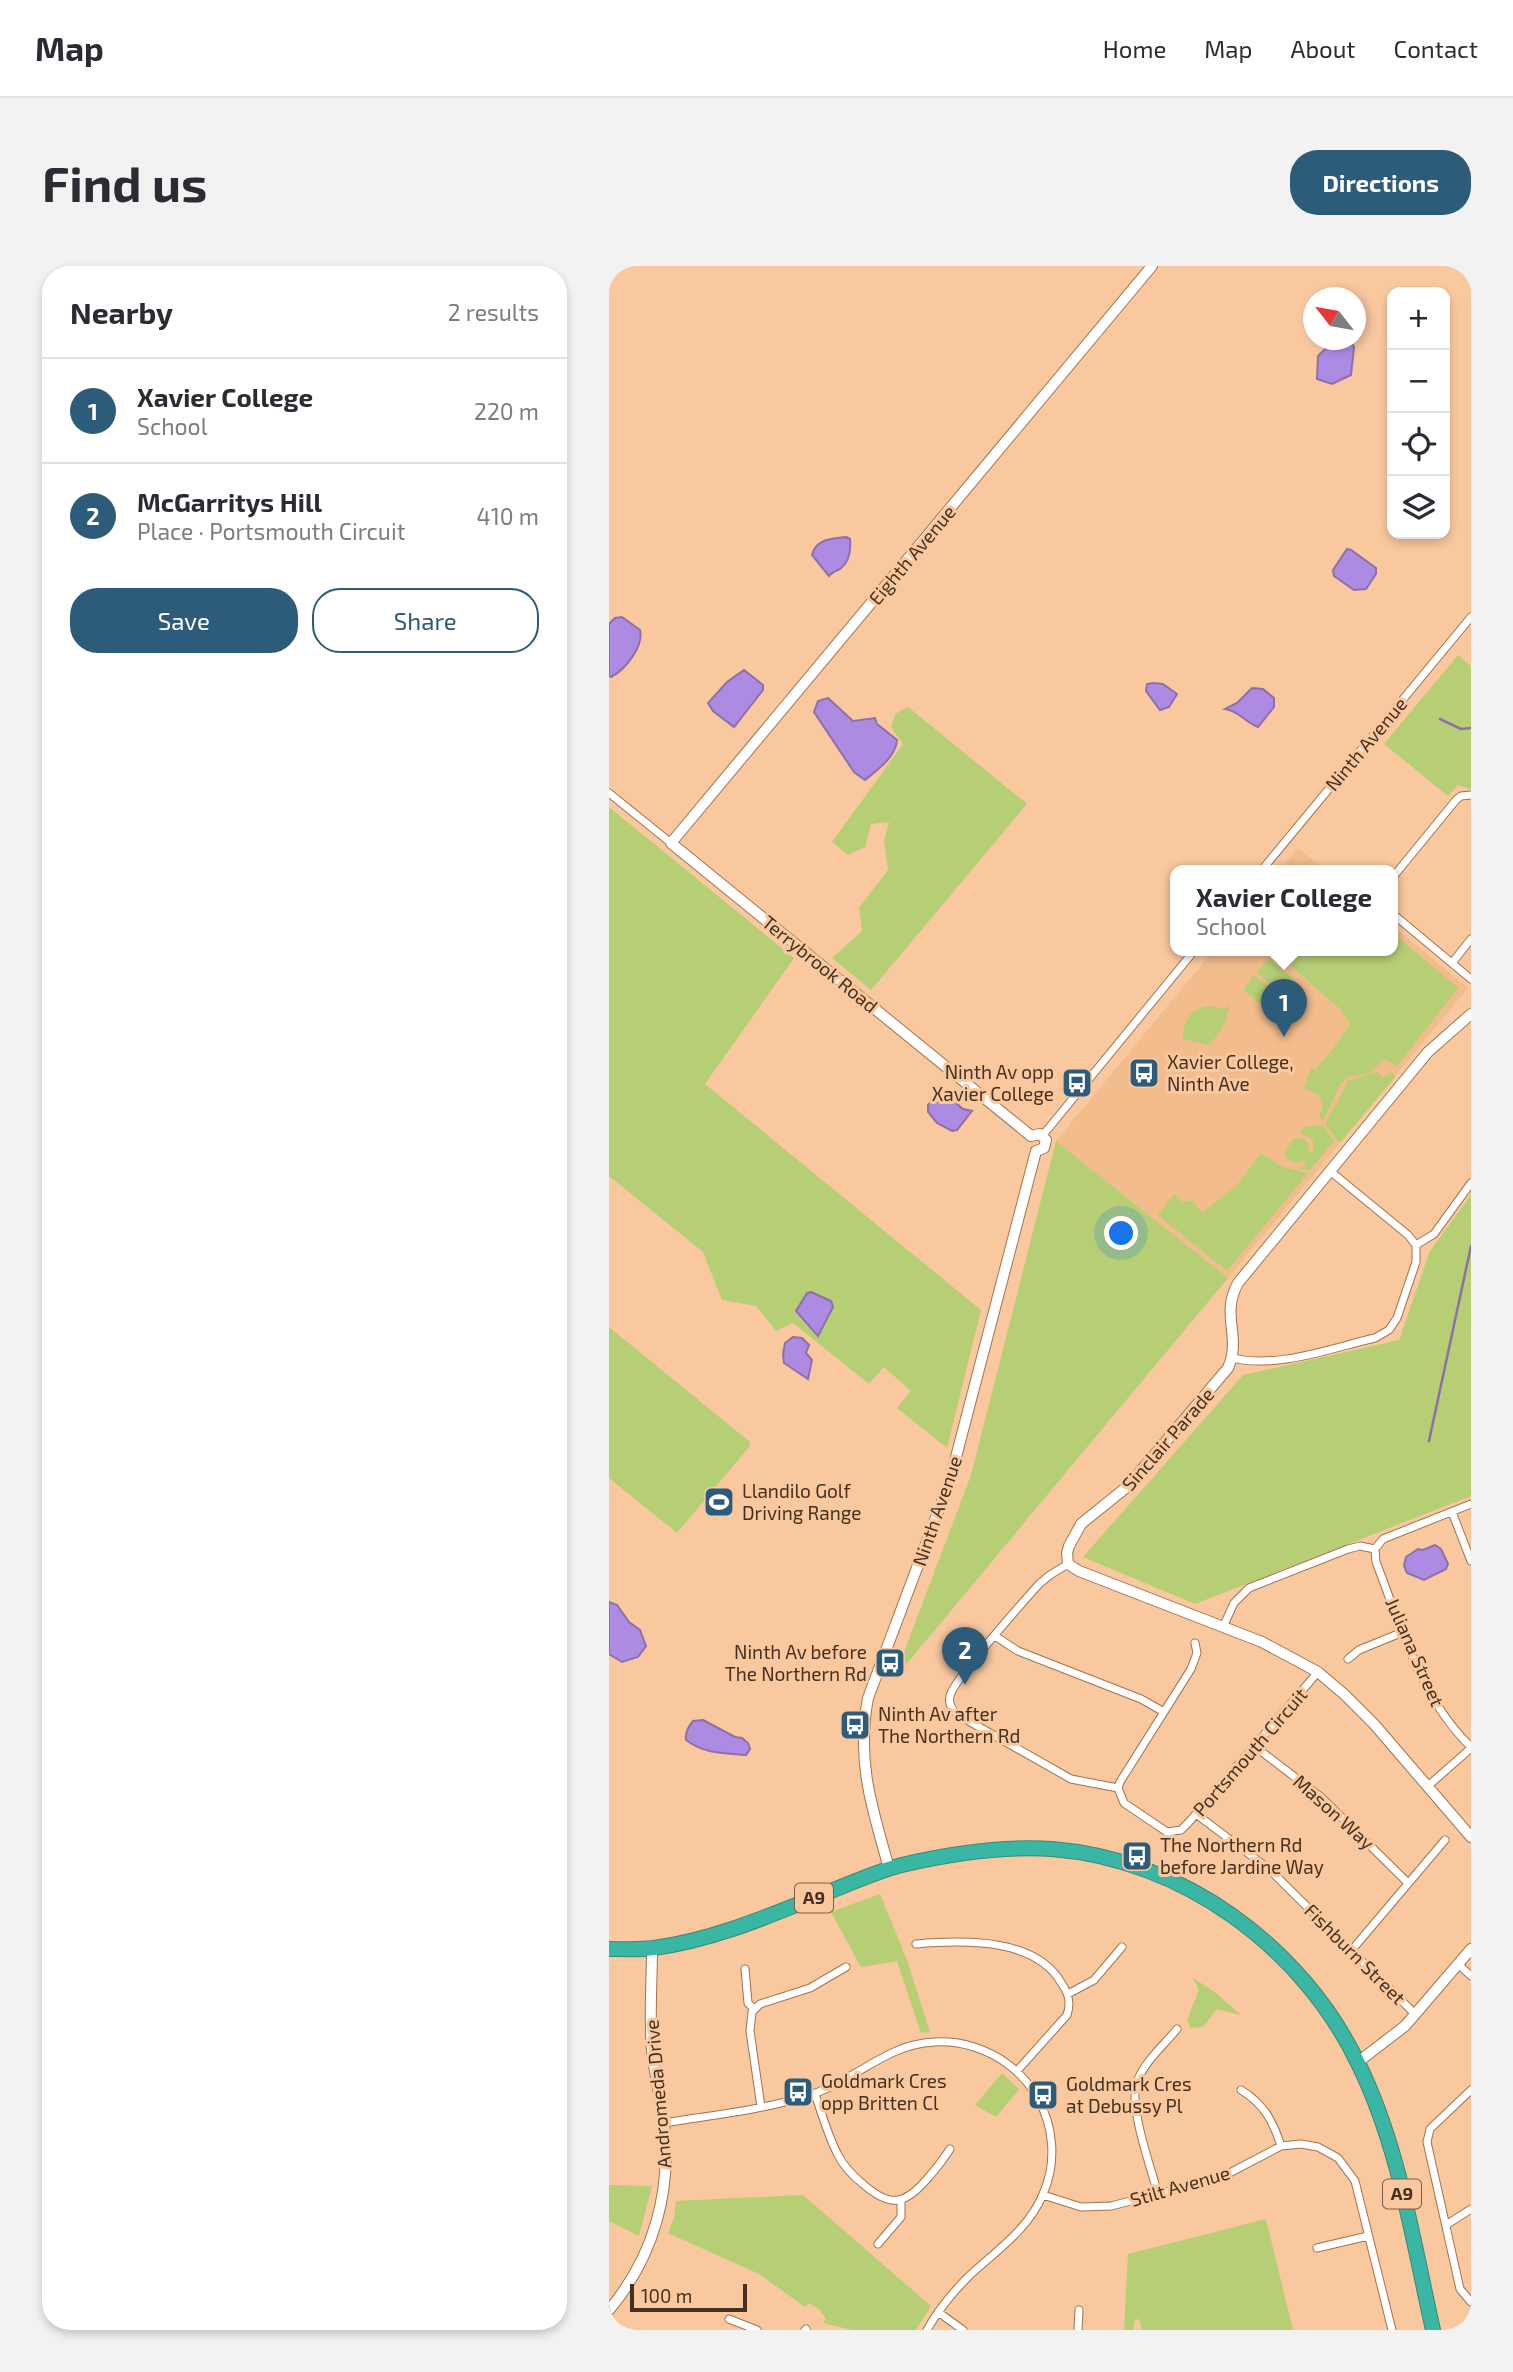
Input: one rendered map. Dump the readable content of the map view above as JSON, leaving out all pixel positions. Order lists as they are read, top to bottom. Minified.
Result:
{"streets":{"highway":["A9"],"main road":["Eighth Avenue","Ninth Avenue","Terrybrook Road","Sinclair Parade","Andromeda Drive"],"street":["Juliana Street","Portsmouth Circuit","Mason Way","Fishburn Street","Stilt Avenue"]},"crossings":[["Eighth Avenue","Terrybrook Road"],["Ninth Avenue","Terrybrook Road"],["Ninth Avenue","A9"],["Portsmouth Circuit","Mason Way"],["Portsmouth Circuit","Fishburn Street"],["A9","Andromeda Drive"]],"places":{"bus stop":["Xavier College, Ninth Ave","Ninth Av opp Xavier College","Ninth Av before The Northern Rd","Ninth Av after The Northern Rd","The Northern Rd before Jardine Way","Goldmark Cres opp Britten Cl","Goldmark Cres at Debussy Pl"],"sports":["Llandilo Golf Driving Range"]},"scale_bar":"100 m","north":"top left","page":{"header":"Map","nav":["Home","Map","About","Contact"],"buttons":["Directions",["Save","Share"]],"title":"Find us","heading":["Nearby","2 results"],"map_buttons":["+","−"],"list":[{"mark":"1","name":"Xavier College","note":"School","value":"220 m"},{"mark":"2","name":"McGarritys Hill","note":"Place · Portsmouth Circuit","value":"410 m"}],"popup":["Xavier College","School"],"pins":["1","2"],"scale":"100 m"}}
